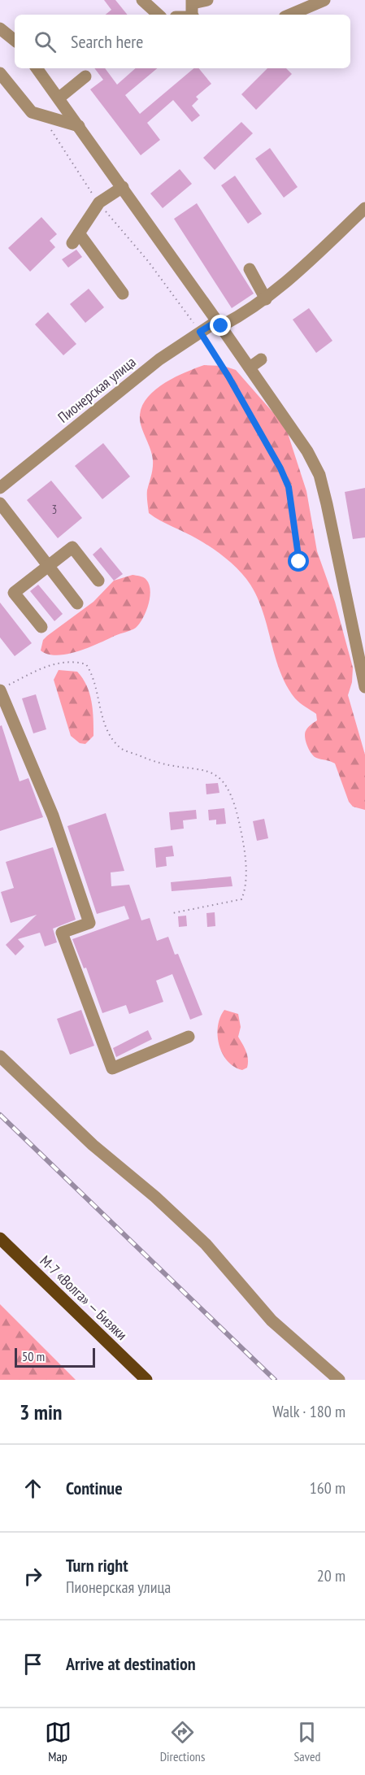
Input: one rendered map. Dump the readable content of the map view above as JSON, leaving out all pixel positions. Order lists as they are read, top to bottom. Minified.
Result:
{"streets":{"main road":["М-7 «Волга» — Бизяки"],"street":["Пионерская улица"]},"house_numbers":["3"],"scale_bar":"50 m","page":{"search":"Search here","scale":"50 m","heading":["3 min","Walk · 180 m"],"list":[["Continue","160 m"],["Turn right","Пионерская улица","20 m"],"Arrive at destination"],"nav":["Map","Directions","Saved"]}}
